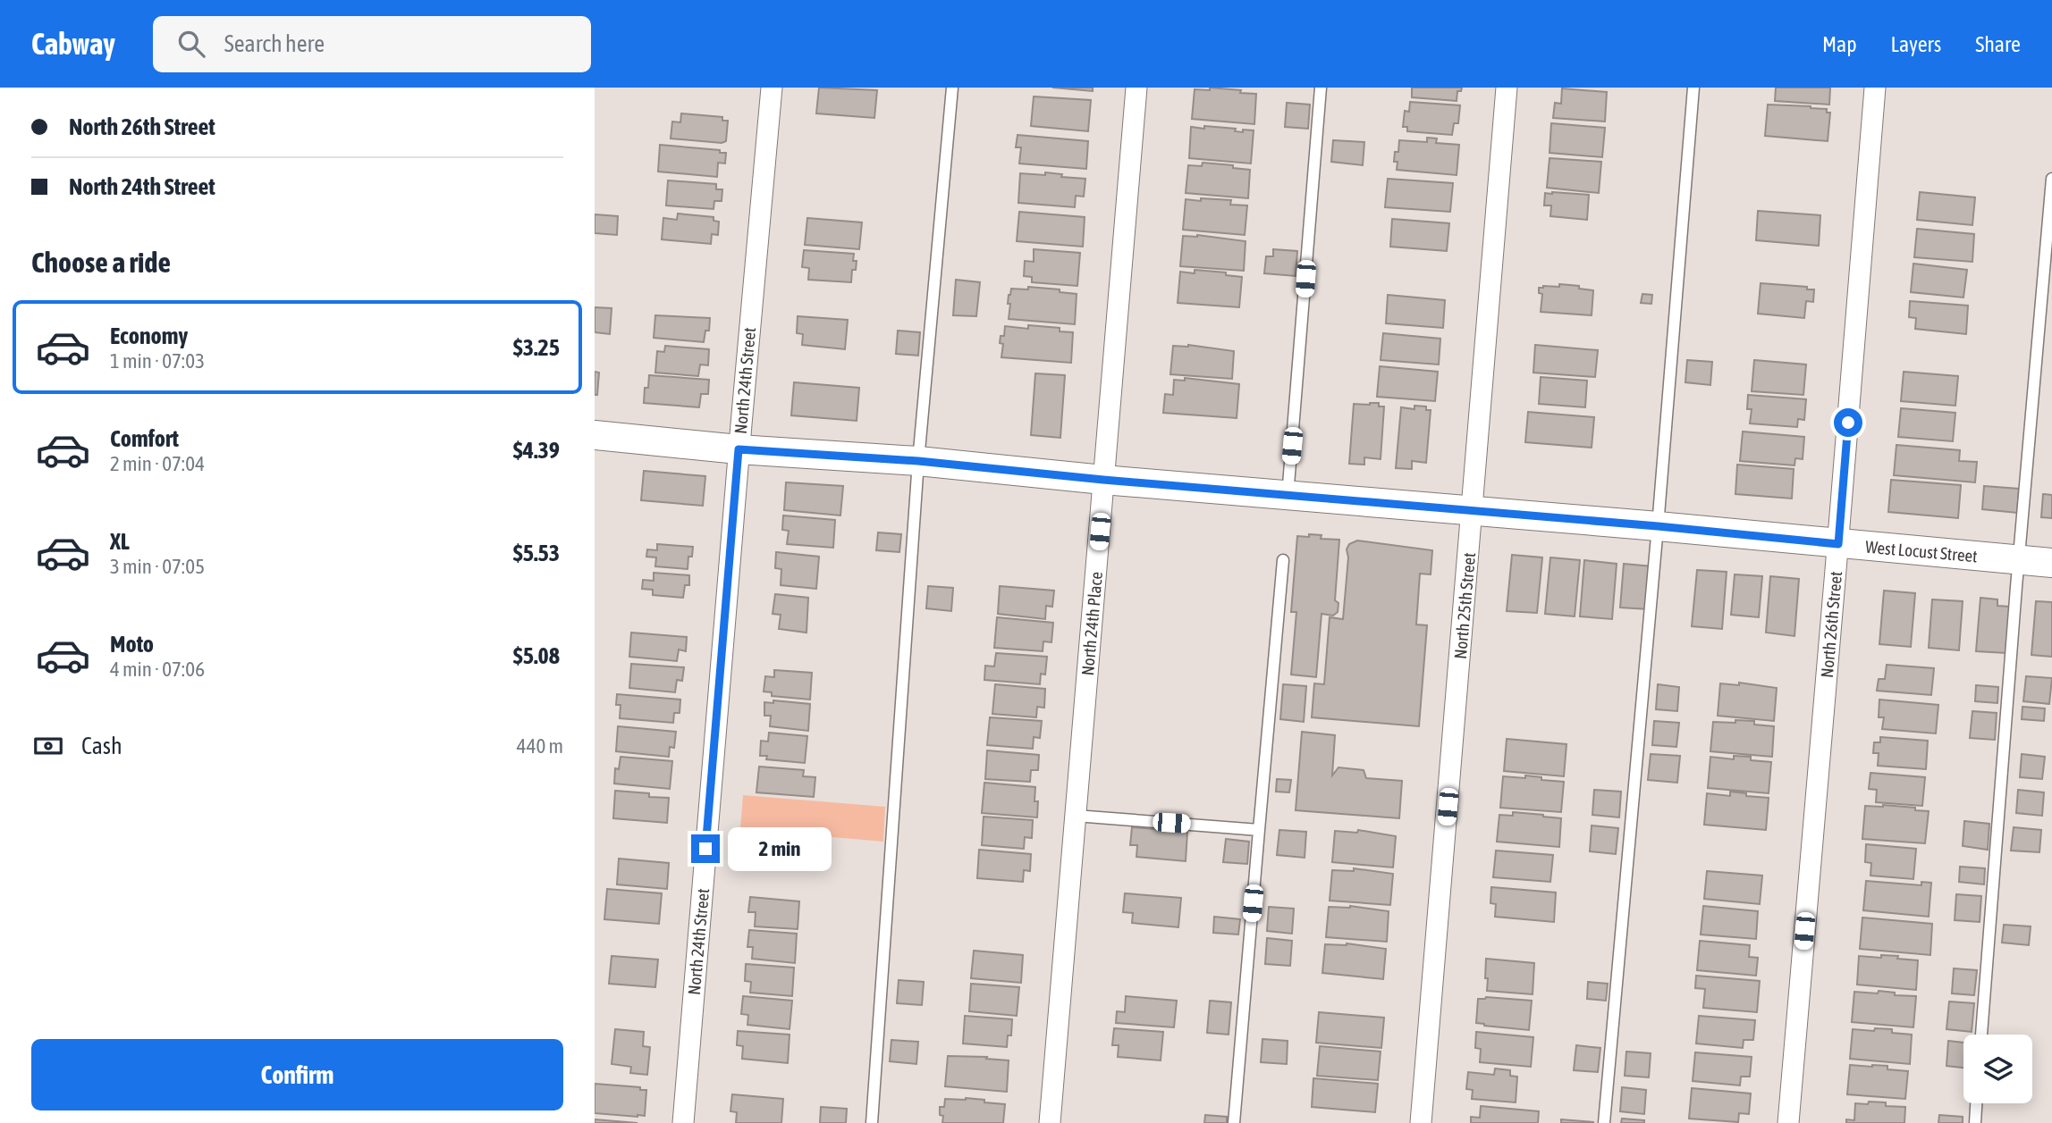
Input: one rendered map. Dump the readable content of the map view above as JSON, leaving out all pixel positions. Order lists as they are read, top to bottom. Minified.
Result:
{"streets":{"street":["North 24th Street","West Locust Street","North 25th Street","North 24th Place","North 26th Street"]},"crossings":[["North 24th Street","West Locust Street"],["West Locust Street","North 25th Street"],["West Locust Street","North 24th Place"],["West Locust Street","North 26th Street"]],"page":{"header":"Cabway","search":"Search here","nav":["Map","Layers","Share"],"banner":["North 26th Street","North 24th Street"],"heading":"Choose a ride","list":[{"name":"Economy","note":"1 min · 07:03","value":"$3.25"},{"name":"Comfort","note":"2 min · 07:04","value":"$4.39"},{"name":"XL","note":"3 min · 07:05","value":"$5.53"},{"name":"Moto","note":"4 min · 07:06","value":"$5.08"}],"pay":["Cash","440 m"],"bubble":"2 min","buttons":"Confirm"}}
